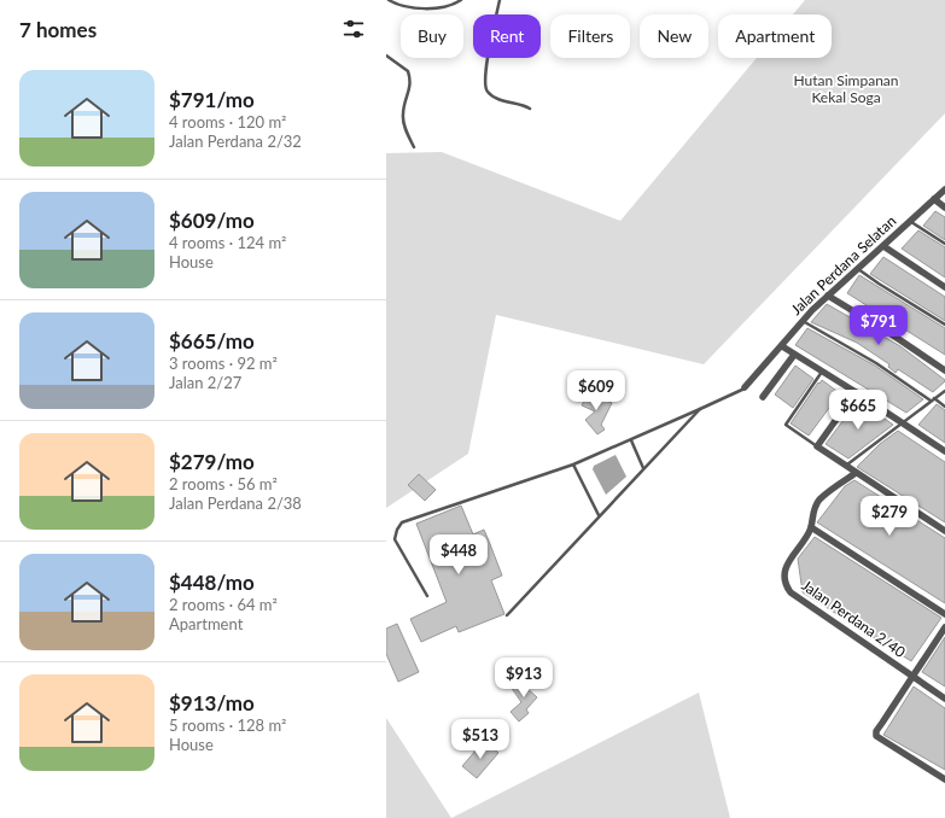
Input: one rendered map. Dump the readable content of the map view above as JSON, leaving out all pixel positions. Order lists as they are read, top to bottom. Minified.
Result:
{"streets":{"street":["Jalan Perdana Selatan","Jalan Perdana 2/40"]},"parks":["Hutan Simpanan Kekal Soga"],"page":{"heading":"7 homes","chip":["Buy","Rent","Filters","New","Apartment"],"list":[{"name":"$791/mo","note":"4 rooms · 120 m² · Jalan Perdana 2/32"},{"name":"$609/mo","note":"4 rooms · 124 m² · House"},{"name":"$665/mo","note":"3 rooms · 92 m² · Jalan 2/27"},{"name":"$279/mo","note":"2 rooms · 56 m² · Jalan Perdana 2/38"},{"name":"$448/mo","note":"2 rooms · 64 m² · Apartment"},{"name":"$913/mo","note":"5 rooms · 128 m² · House"}],"price":["$791","$609","$665","$279","$448","$913","$513"]}}
